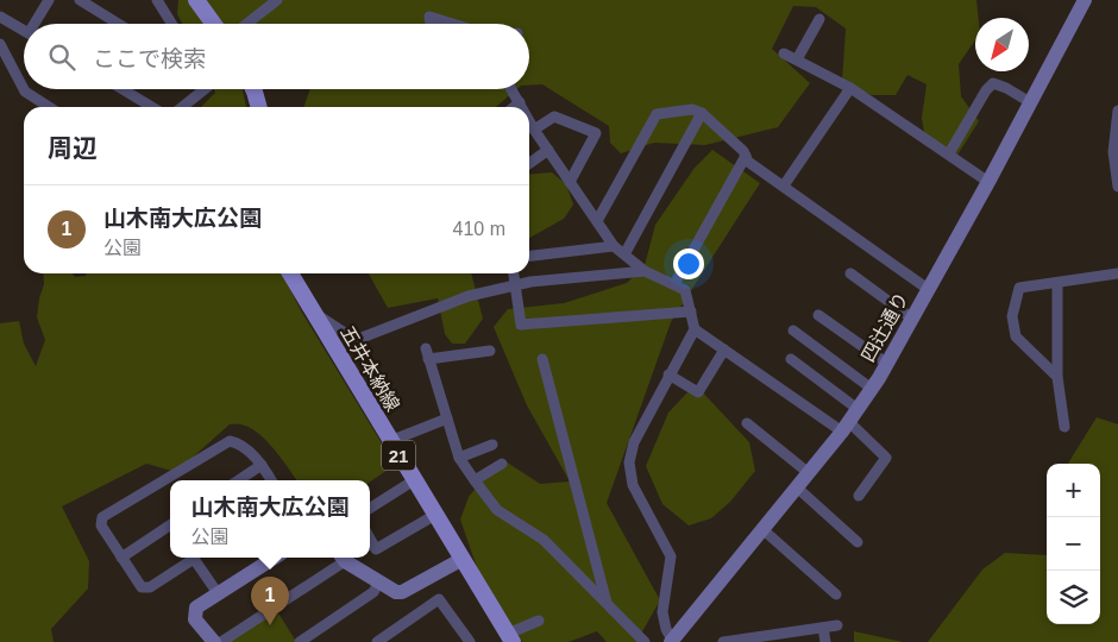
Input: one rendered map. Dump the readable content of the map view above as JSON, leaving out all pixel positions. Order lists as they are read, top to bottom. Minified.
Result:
{"streets":{"main road":["五井本納線","21"],"street":["四辻通り"]},"north":"bottom left","page":{"search":"ここで検索","heading":"周辺","list":[{"mark":"1","name":"山木南大広公園","note":"公園","value":"410 m"}],"map_buttons":["+","−"],"popup":["山木南大広公園","公園"],"pins":"1"}}
